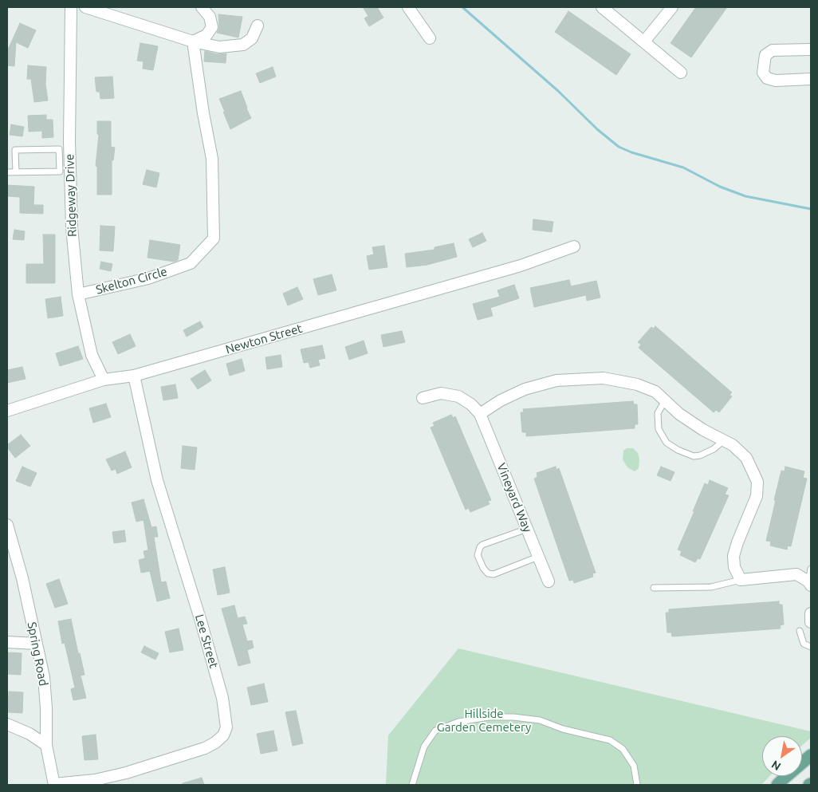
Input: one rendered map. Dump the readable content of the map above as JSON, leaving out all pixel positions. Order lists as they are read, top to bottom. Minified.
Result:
{"streets":{"street":["Ridgeway Drive","Skelton Circle","Newton Street","Vineyard Way","Lee Street","Spring Road"]},"crossings":[["Ridgeway Drive","Skelton Circle"],["Ridgeway Drive","Newton Street"],["Newton Street","Lee Street"],["Lee Street","Spring Road"]],"parks":["Hillside Garden Cemetery"],"north":"bottom left"}
